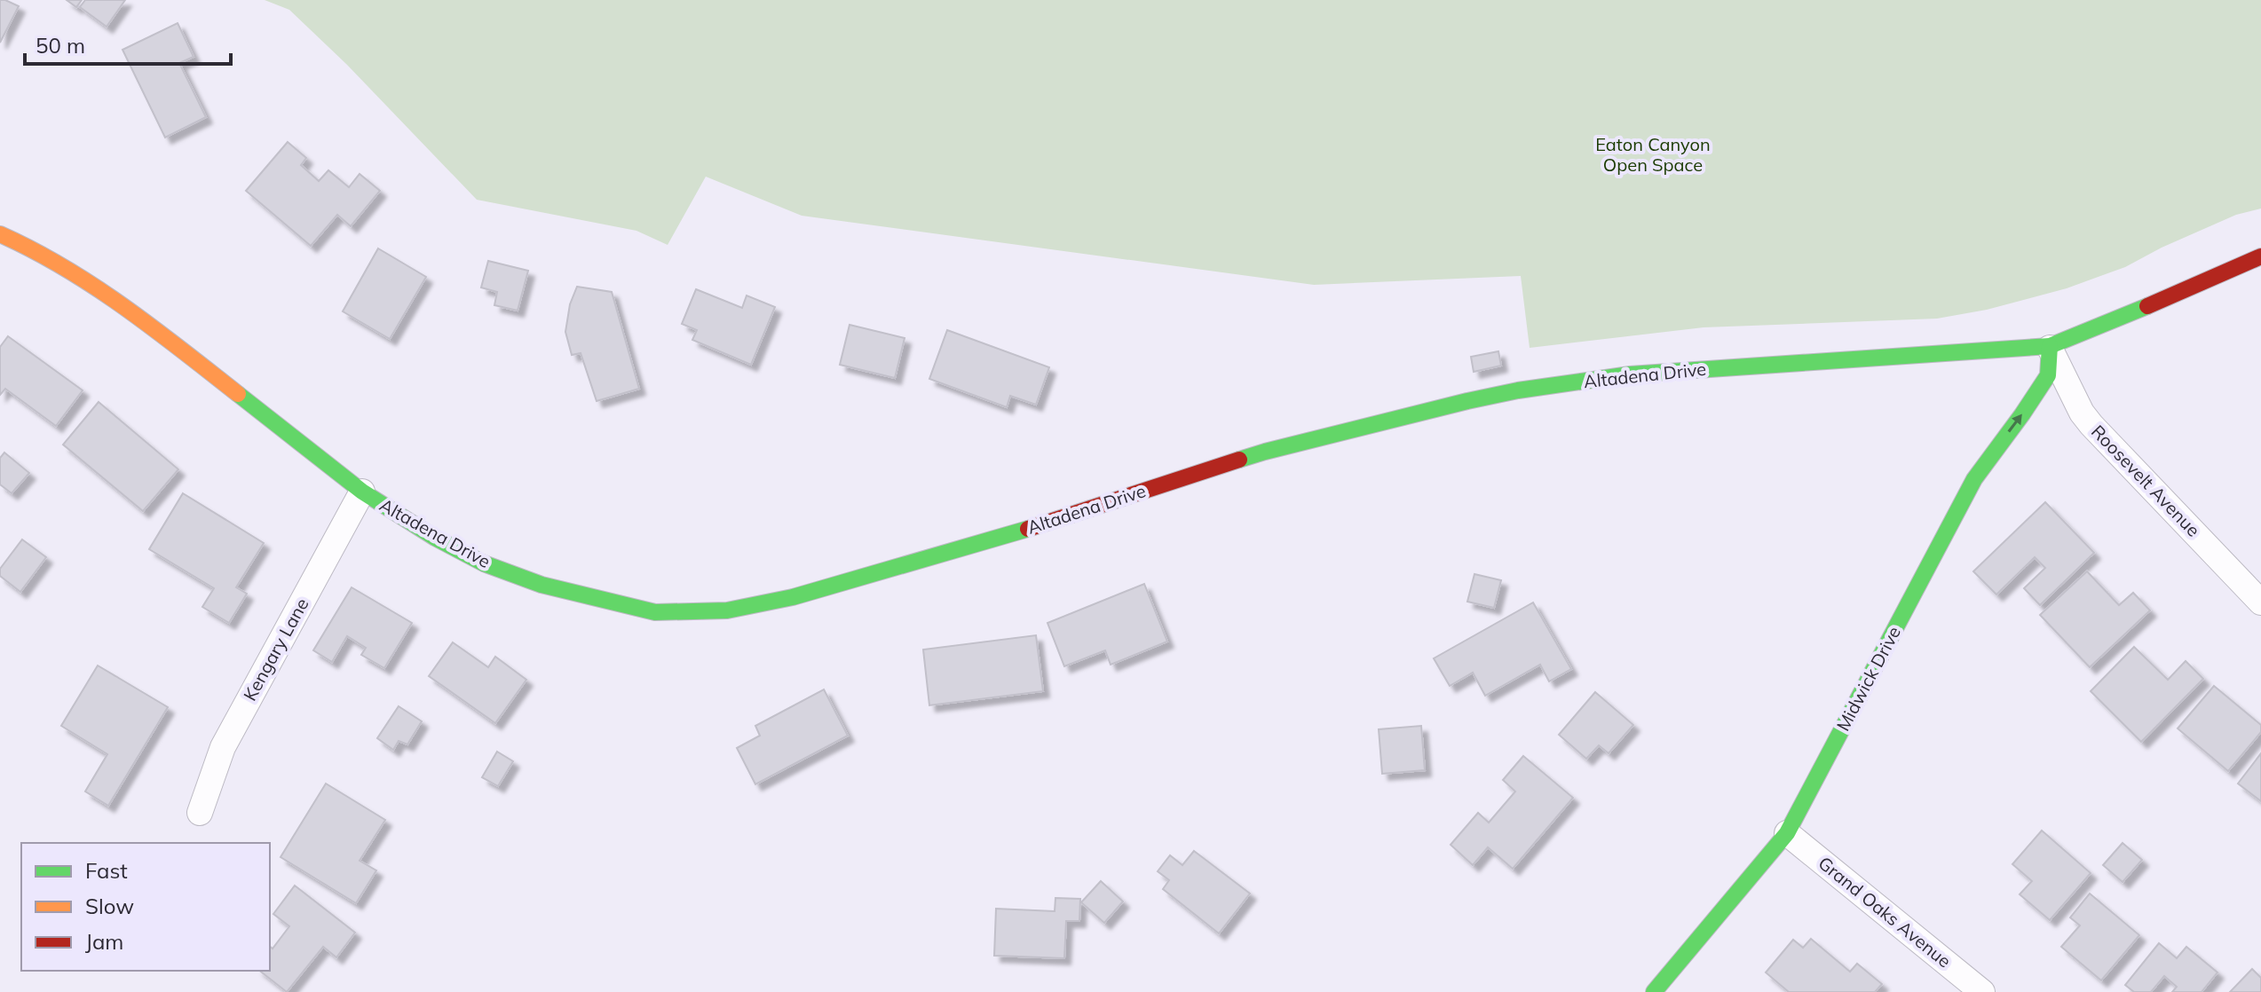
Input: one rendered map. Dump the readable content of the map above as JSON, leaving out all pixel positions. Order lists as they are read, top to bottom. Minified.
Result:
{"streets":{"main road":["Altadena Drive","Midwick Drive"],"street":["Roosevelt Avenue","Kengary Lane","Grand Oaks Avenue"]},"crossings":[["Altadena Drive","Roosevelt Avenue"],["Altadena Drive","Kengary Lane"],["Altadena Drive","Midwick Drive"],["Roosevelt Avenue","Midwick Drive"],["Midwick Drive","Grand Oaks Avenue"]],"one_way":["Midwick Drive"],"parks":["Eaton Canyon Open Space"],"legend":["Fast","Slow","Jam"],"scale_bar":"50 m"}
